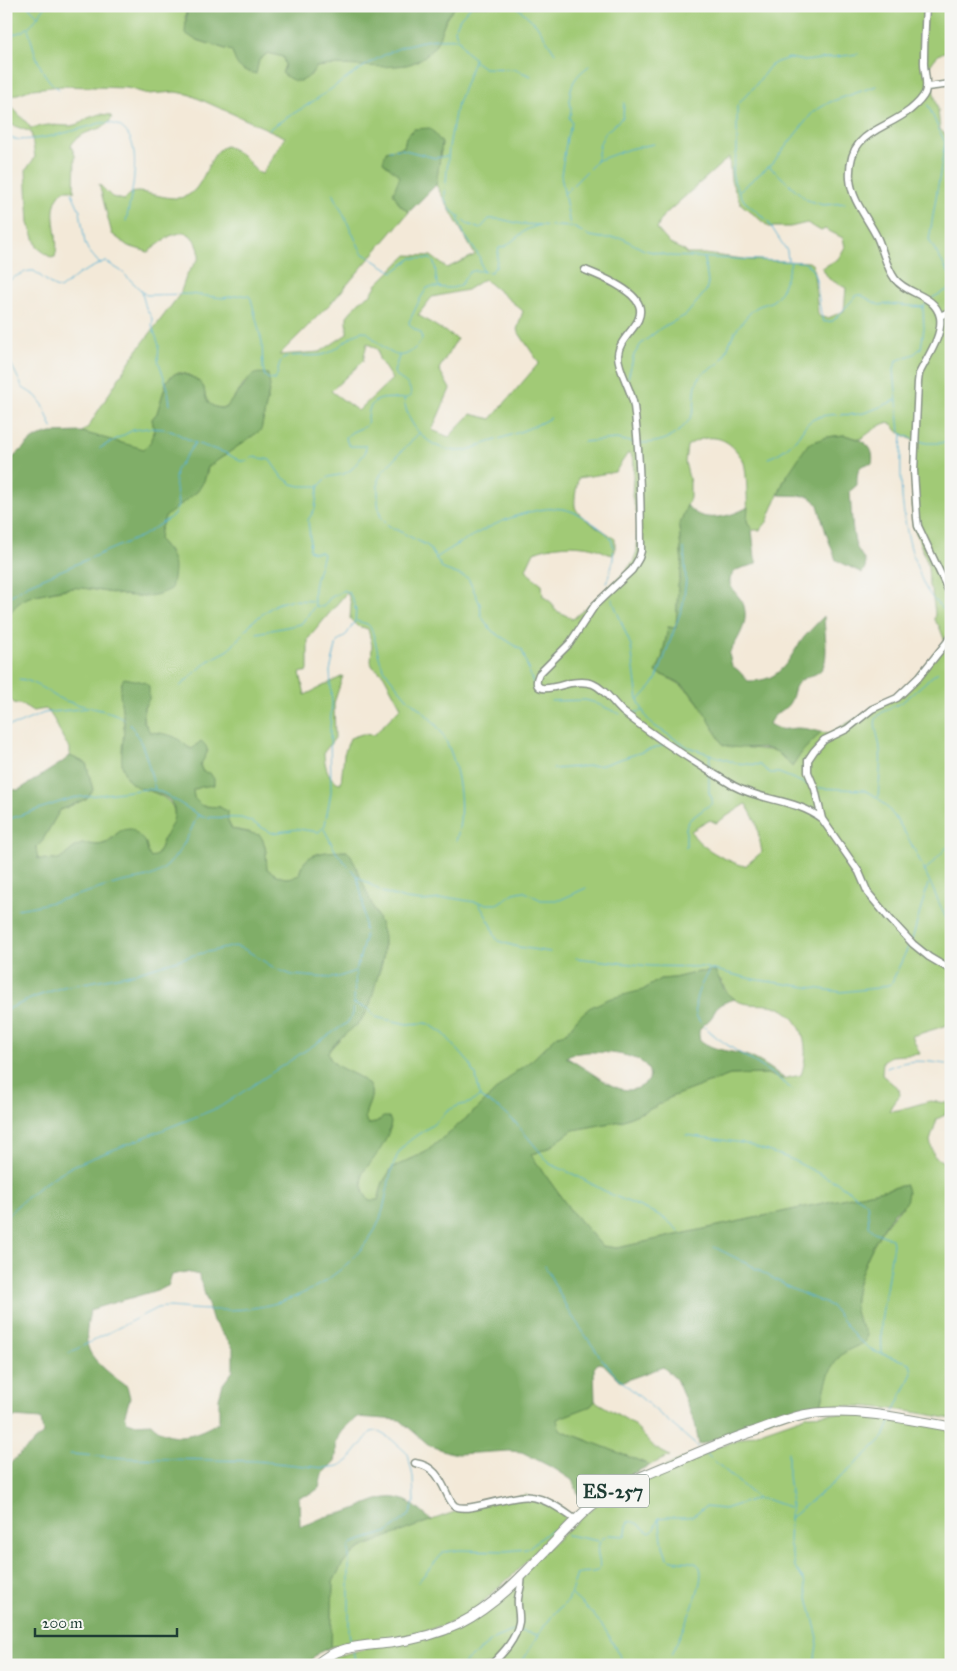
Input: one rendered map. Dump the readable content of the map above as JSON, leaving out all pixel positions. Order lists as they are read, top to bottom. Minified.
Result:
{"streets":{"main road":["ES-257"]},"scale_bar":"200 m"}
